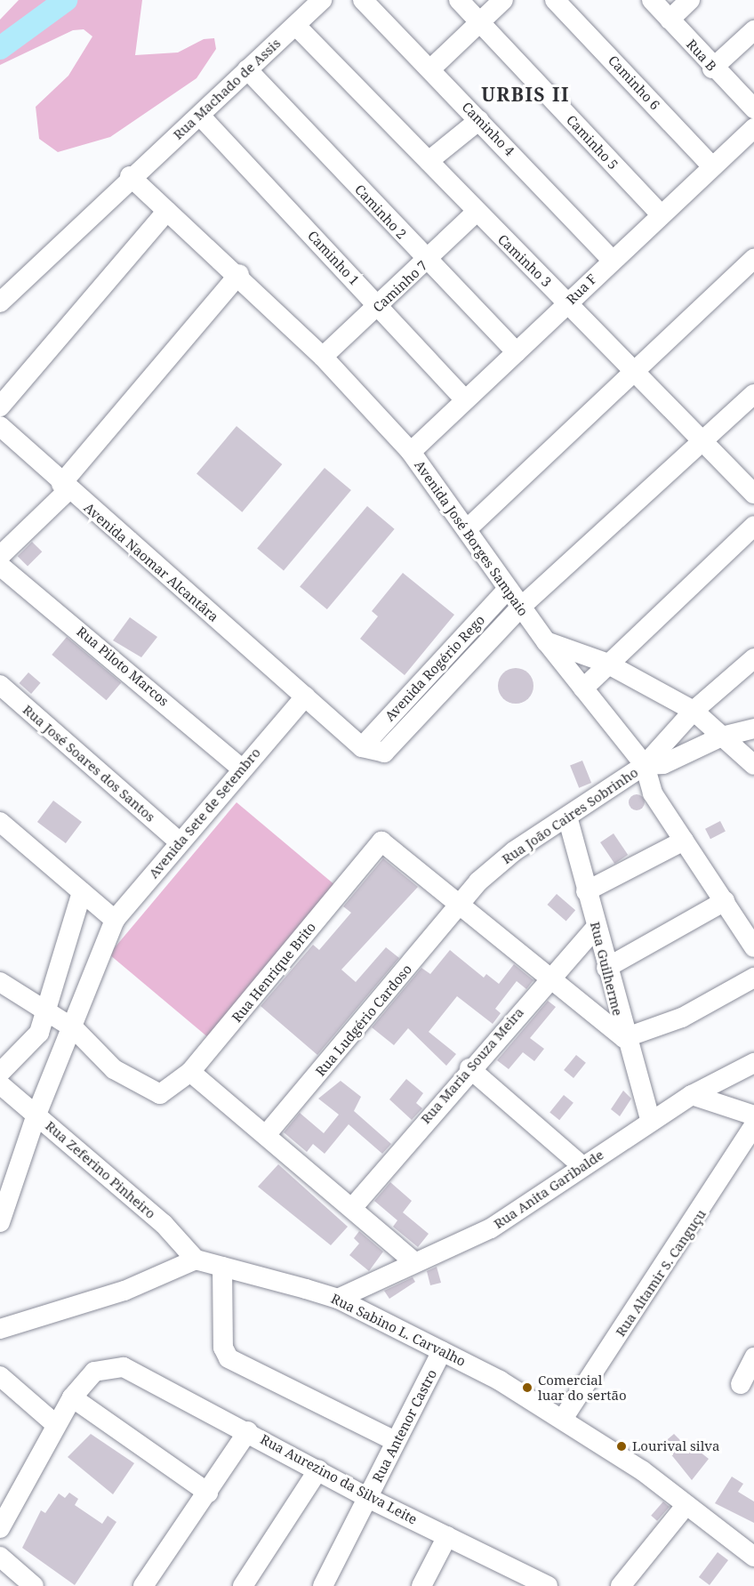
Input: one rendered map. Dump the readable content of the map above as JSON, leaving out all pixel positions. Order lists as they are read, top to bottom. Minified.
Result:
{"streets":{"street":["Rua B","Caminho 6","Rua Machado de Assis","Caminho 4","Caminho 5","Caminho 2","Caminho 1","Caminho 3","Caminho 7","Rua F","Avenida José Borges Sampaio","Avenida Naomar Alcantâra","Rua Piloto Marcos","Avenida Rogério Rego","Rua José Soares dos Santos","Avenida Sete de Setembro","Rua João Caires Sobrinho","Rua Guilherme","Rua Henrique Brito","Rua Ludgério Cardoso","Rua Maria Souza Meira","Rua Zeferino Pinheiro","Rua Anita Garibalde","Rua Altamir S. Canguçu","Rua Sabino L. Carvalho","Rua Antenor Castro","Rua Aurezino da Silva Leite"]},"crossings":[["Caminho 6","Rua F"],["Rua Machado de Assis","Caminho 2"],["Rua Machado de Assis","Caminho 1"],["Rua Machado de Assis","Caminho 3"],["Rua Machado de Assis","Avenida José Borges Sampaio"],["Caminho 4","Rua F"],["Caminho 5","Rua F"],["Caminho 2","Caminho 7"],["Caminho 2","Rua F"],["Caminho 1","Caminho 7"],["Caminho 1","Rua F"],["Caminho 3","Caminho 7"],["Caminho 3","Rua F"],["Caminho 3","Avenida Rogério Rego"],["Caminho 7","Avenida José Borges Sampaio"],["Rua F","Avenida José Borges Sampaio"],["Avenida José Borges Sampaio","Avenida Rogério Rego"],["Avenida José Borges Sampaio","Rua João Caires Sobrinho"],["Avenida Naomar Alcantâra","Avenida Sete de Setembro"],["Rua Piloto Marcos","Avenida Sete de Setembro"],["Rua José Soares dos Santos","Avenida Sete de Setembro"],["Avenida Sete de Setembro","Rua Henrique Brito"],["Avenida Sete de Setembro","Rua Zeferino Pinheiro"],["Rua João Caires Sobrinho","Rua Guilherme"],["Rua João Caires Sobrinho","Rua Henrique Brito"],["Rua João Caires Sobrinho","Rua Ludgério Cardoso"],["Rua Guilherme","Rua Maria Souza Meira"],["Rua Guilherme","Rua Anita Garibalde"],["Rua Henrique Brito","Rua Ludgério Cardoso"],["Rua Zeferino Pinheiro","Rua Sabino L. Carvalho"],["Rua Anita Garibalde","Rua Sabino L. Carvalho"],["Rua Altamir S. Canguçu","Rua Sabino L. Carvalho"],["Rua Sabino L. Carvalho","Rua Antenor Castro"],["Rua Antenor Castro","Rua Aurezino da Silva Leite"]],"districts":["URBIS II"],"places":["Comercial luar do sertão","Lourival silva"]}
